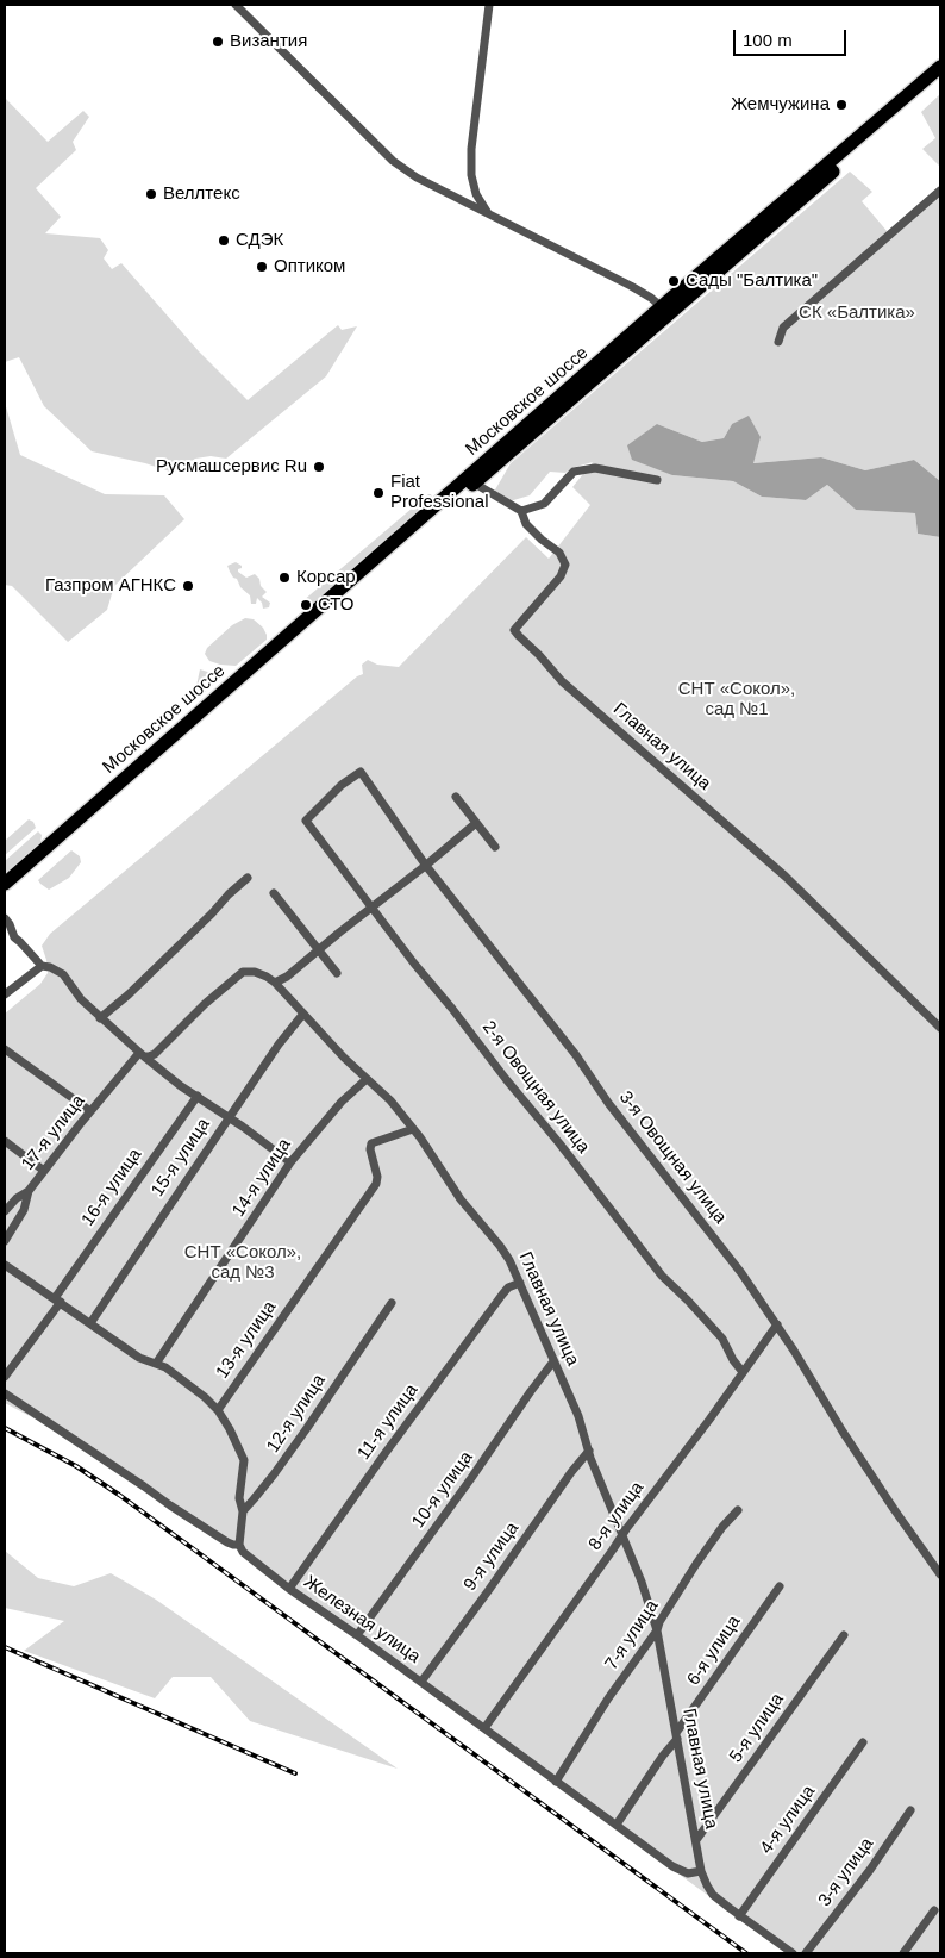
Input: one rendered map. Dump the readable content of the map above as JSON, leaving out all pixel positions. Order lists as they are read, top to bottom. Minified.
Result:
{"streets":{"main road":["Московское шоссе"],"street":["Главная улица","2-я Овощная улица","17-я улица","15-я улица","3-я Овощная улица","14-я улица","16-я улица","13-я улица","12-я улица","11-я улица","10-я улица","8-я улица","9-я улица","Железная улица","7-я улица","6-я улица","5-я улица","4-я улица","3-я улица"]},"crossings":[["Московское шоссе","Главная улица"],["Главная улица","17-я улица"],["Главная улица","15-я улица"],["Главная улица","14-я улица"],["Главная улица","13-я улица"],["Главная улица","11-я улица"],["Главная улица","10-я улица"],["Главная улица","8-я улица"],["Главная улица","9-я улица"],["Главная улица","Железная улица"],["Главная улица","7-я улица"],["Главная улица","6-я улица"],["Главная улица","5-я улица"],["Главная улица","4-я улица"],["2-я Овощная улица","3-я Овощная улица"],["2-я Овощная улица","8-я улица"],["3-я Овощная улица","8-я улица"],["11-я улица","Железная улица"],["10-я улица","Железная улица"],["8-я улица","Железная улица"],["9-я улица","Железная улица"],["Железная улица","7-я улица"],["Железная улица","6-я улица"]],"parks":["СК «Балтика»","СНТ «Сокол», сад №1","СНТ «Сокол», сад №3"],"places":["Византия","Жемчужина","Веллтекс","СДЭК","Оптиком","Сады \"Балтика\"","Русмашсервис Ru","Fiat Professional","Корсар","Газпром АГНКС","СТО"],"scale_bar":"100 m"}
